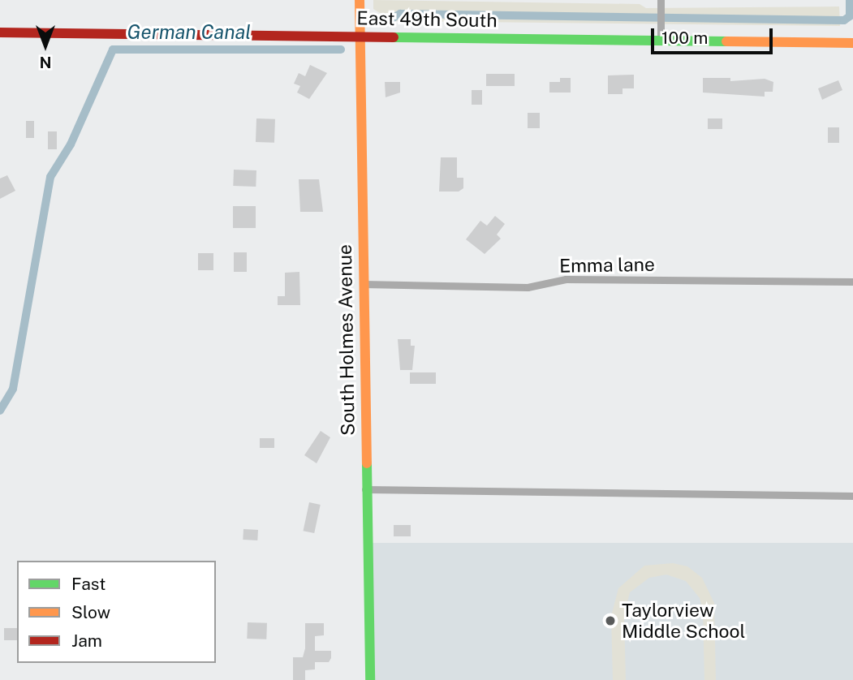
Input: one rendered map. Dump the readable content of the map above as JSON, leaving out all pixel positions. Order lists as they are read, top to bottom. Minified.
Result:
{"streets":{"street":["East 49th South","Emma lane","South Holmes Avenue"]},"crossings":[["East 49th South","South Holmes Avenue"],["Emma lane","South Holmes Avenue"]],"water":["German Canal"],"places":["Taylorview Middle School"],"legend":["Fast","Slow","Jam"],"scale_bar":"100 m","north":"bottom"}
